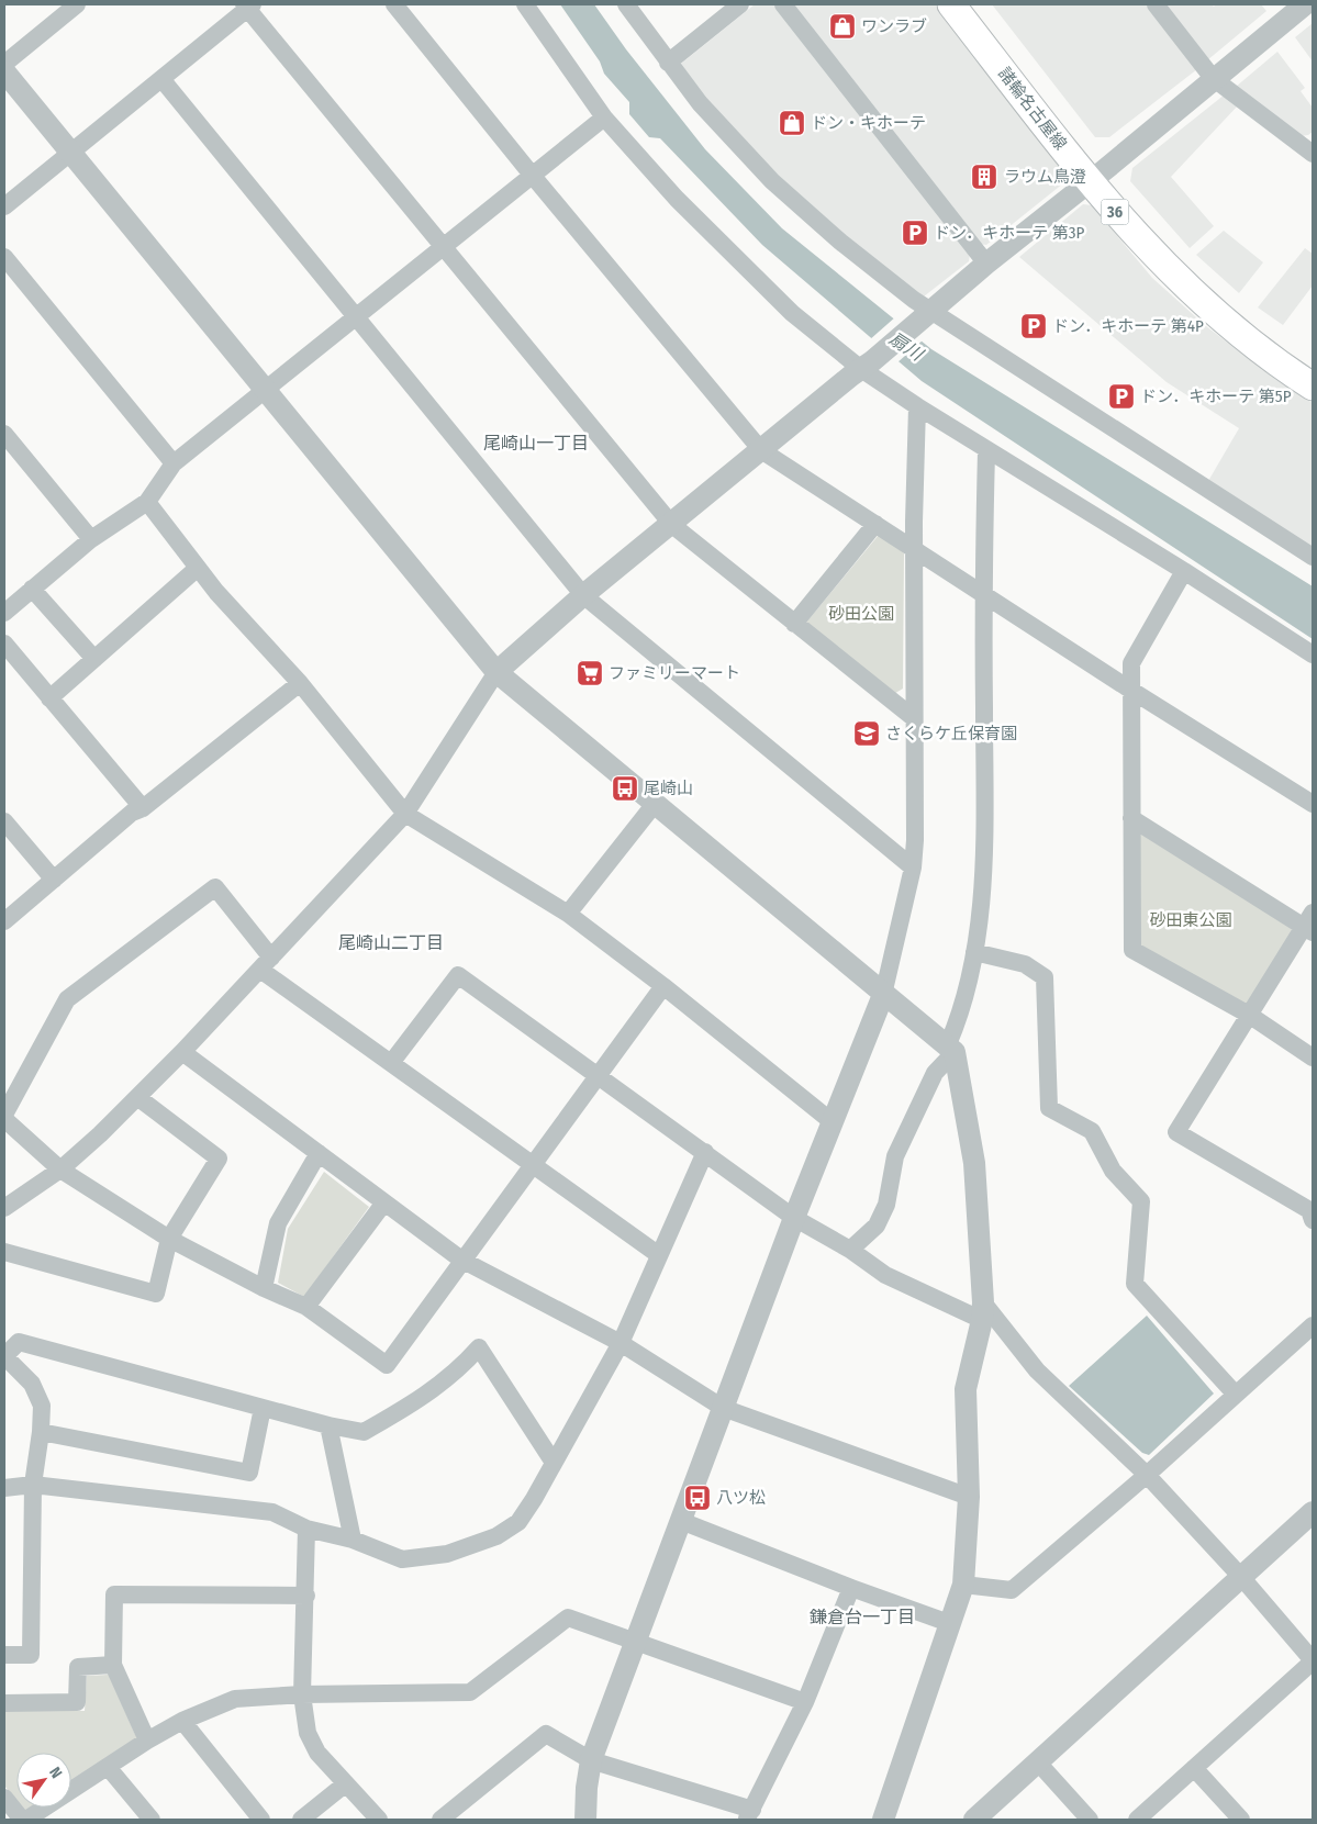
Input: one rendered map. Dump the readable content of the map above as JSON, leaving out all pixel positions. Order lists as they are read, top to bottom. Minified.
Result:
{"streets":{"main road":["諸輪名古屋線","36"]},"districts":["尾崎山一丁目","尾崎山二丁目","鎌倉台一丁目"],"water":["扇川"],"parks":["砂田公園","砂田東公園"],"places":{"shop":["ワンラブ","ドン・キホーテ"],"building":["ラウム鳥澄"],"parking":["ドン．キホーテ 第3P","ドン．キホーテ 第4P","ドン．キホーテ 第5P"],"supermarket":["ファミリーマート"],"school or university":["さくらケ丘保育園"],"bus stop":["尾崎山","八ツ松"]},"north":"top right"}
